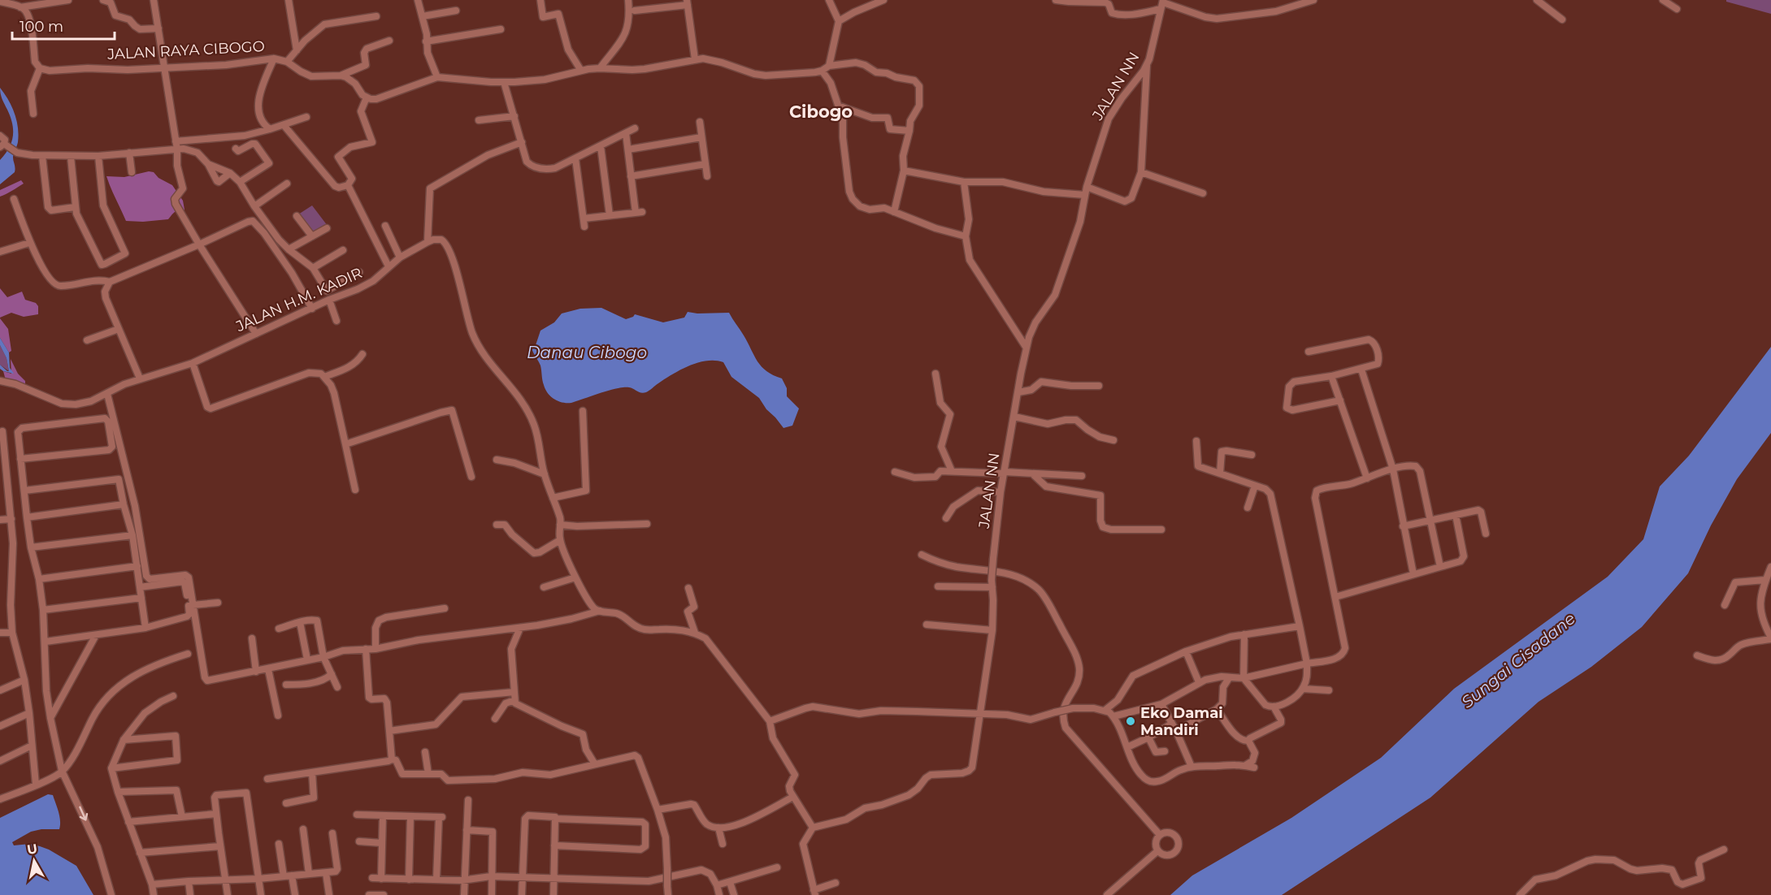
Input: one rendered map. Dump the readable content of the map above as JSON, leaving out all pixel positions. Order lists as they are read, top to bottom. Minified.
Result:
{"streets":{"street":["JALAN RAYA CIBOGO","JALAN NN","JALAN H.M. KADIR"]},"districts":["Cibogo"],"water":["Danau Cibogo","Sungai Cisadane"],"places":["Eko Damai Mandiri"],"scale_bar":"100 m","north":"top"}
